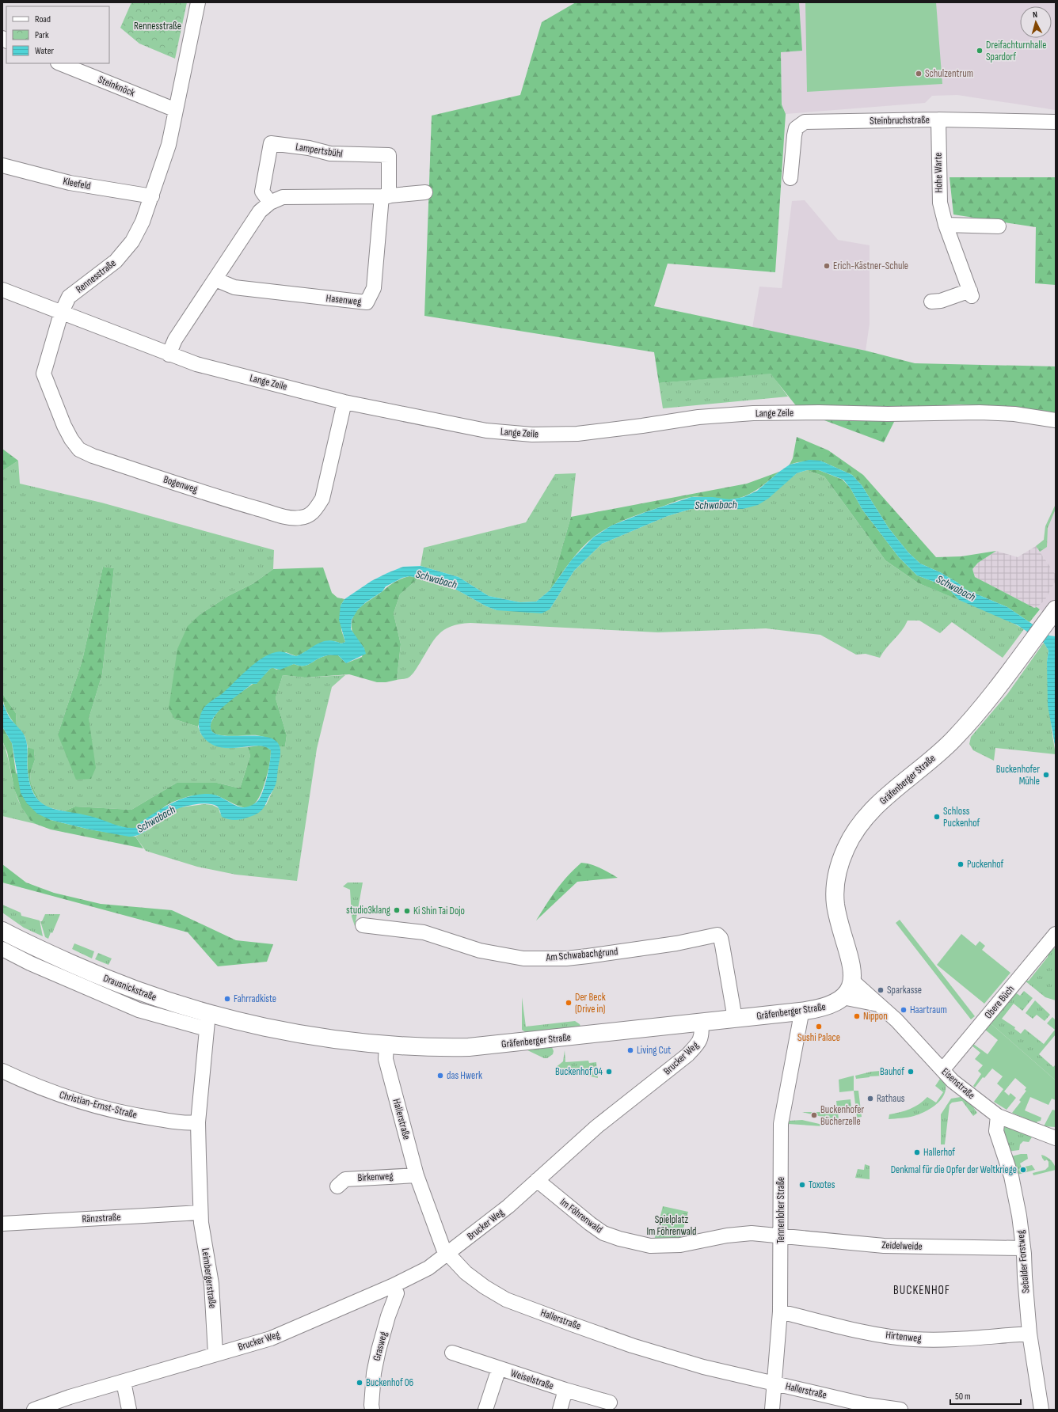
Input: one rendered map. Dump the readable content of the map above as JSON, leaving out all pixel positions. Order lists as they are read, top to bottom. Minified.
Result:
{"streets":{"main road":["Gräfenberger Straße","Drausnickstraße"],"street":["Steinknöck","Steinbruchstraße","Lampertsbühl","Hohe Warte","Kleefeld","Rennesstraße","Hasenweg","Lange Zeile","Bogenweg","Am Schwabachgrund","Obere Büch","Brucker Weg","Eisenstraße","Christian-Ernst-Straße","Hallerstraße","Birkenweg","Tennenloher Straße","Im Föhrenwald","Ränzstraße","Zeidelweide","Sebalder Forstweg","Leimbergerstraße","Hirtenweg","Grasweg","Weiselstraße"]},"crossings":[["Steinknöck","Rennesstraße"],["Steinbruchstraße","Hohe Warte"],["Lampertsbühl","Hasenweg"],["Kleefeld","Rennesstraße"],["Rennesstraße","Lange Zeile"],["Rennesstraße","Bogenweg"],["Lange Zeile","Bogenweg"],["Gräfenberger Straße","Am Schwabachgrund"],["Gräfenberger Straße","Drausnickstraße"],["Gräfenberger Straße","Brucker Weg"],["Gräfenberger Straße","Eisenstraße"],["Gräfenberger Straße","Hallerstraße"],["Gräfenberger Straße","Tennenloher Straße"],["Drausnickstraße","Leimbergerstraße"],["Obere Büch","Eisenstraße"],["Brucker Weg","Hallerstraße"],["Brucker Weg","Im Föhrenwald"],["Brucker Weg","Leimbergerstraße"],["Brucker Weg","Grasweg"],["Eisenstraße","Sebalder Forstweg"],["Christian-Ernst-Straße","Leimbergerstraße"],["Hallerstraße","Birkenweg"],["Hallerstraße","Tennenloher Straße"],["Tennenloher Straße","Im Föhrenwald"],["Tennenloher Straße","Zeidelweide"],["Tennenloher Straße","Hirtenweg"],["Im Föhrenwald","Zeidelweide"],["Ränzstraße","Leimbergerstraße"],["Zeidelweide","Sebalder Forstweg"],["Sebalder Forstweg","Hirtenweg"]],"districts":["BUCKENHOF"],"water":["Schwabach"],"parks":["Rennesstraße","Spielplatz Im Föhrenwald"],"places":["Dreifachturnhalle Spardorf","Schulzentrum","Erich-Kästner-Schule","Buckenhofer Mühle","Schloss Puckenhof","Puckenhof","studio3klang","Ki Shin Tai Dojo","Sparkasse","Fahrradkiste","Der Beck (Drive in)","Haartraum","Nippon","Sushi Palace","Living Cut","Buckenhof 04","Bauhof","das Hwerk","Rathaus","Buckenhofer Bücherzelle","Hallerhof","Denkmal für die Opfer der Weltkriege","Toxotes","Buckenhof 06"],"legend":["Road","Park","Water"],"scale_bar":"50 m","north":"top"}
